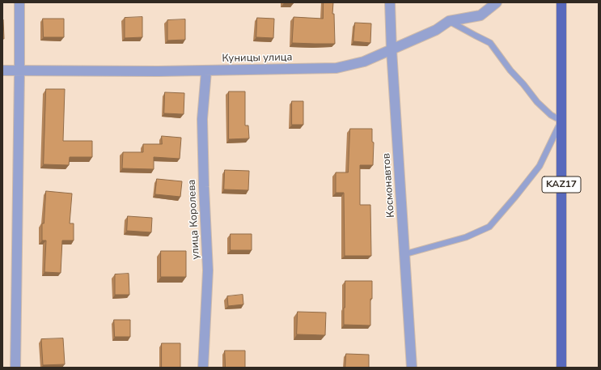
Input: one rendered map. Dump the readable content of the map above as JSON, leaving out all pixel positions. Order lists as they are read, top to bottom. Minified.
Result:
{"streets":{"main road":["KAZ17"],"street":["Куницы улица","Космонавтов","улица Королева"]},"crossings":[["Куницы улица","Космонавтов"],["Куницы улица","улица Королева"]]}
